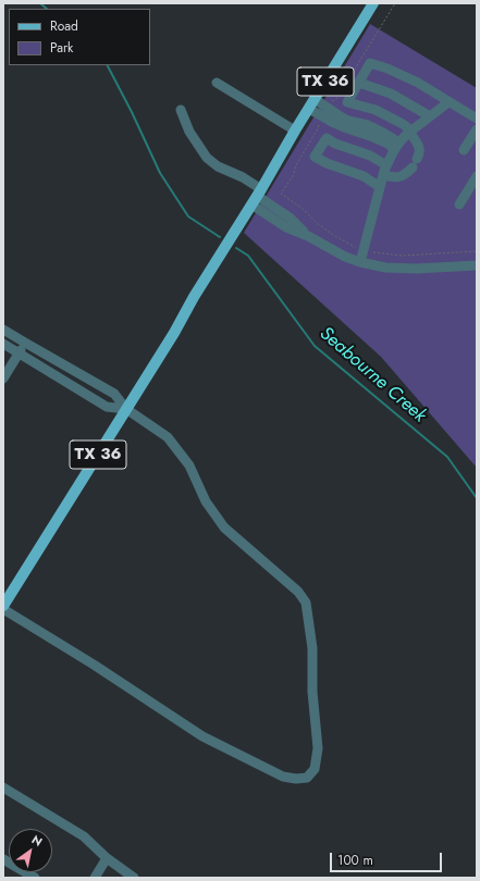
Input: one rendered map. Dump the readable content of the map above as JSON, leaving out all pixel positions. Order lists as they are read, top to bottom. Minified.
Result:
{"streets":{"main road":["TX 36"]},"water":["Seabourne Creek"],"legend":["Road","Park"],"scale_bar":"100 m","north":"top right"}
